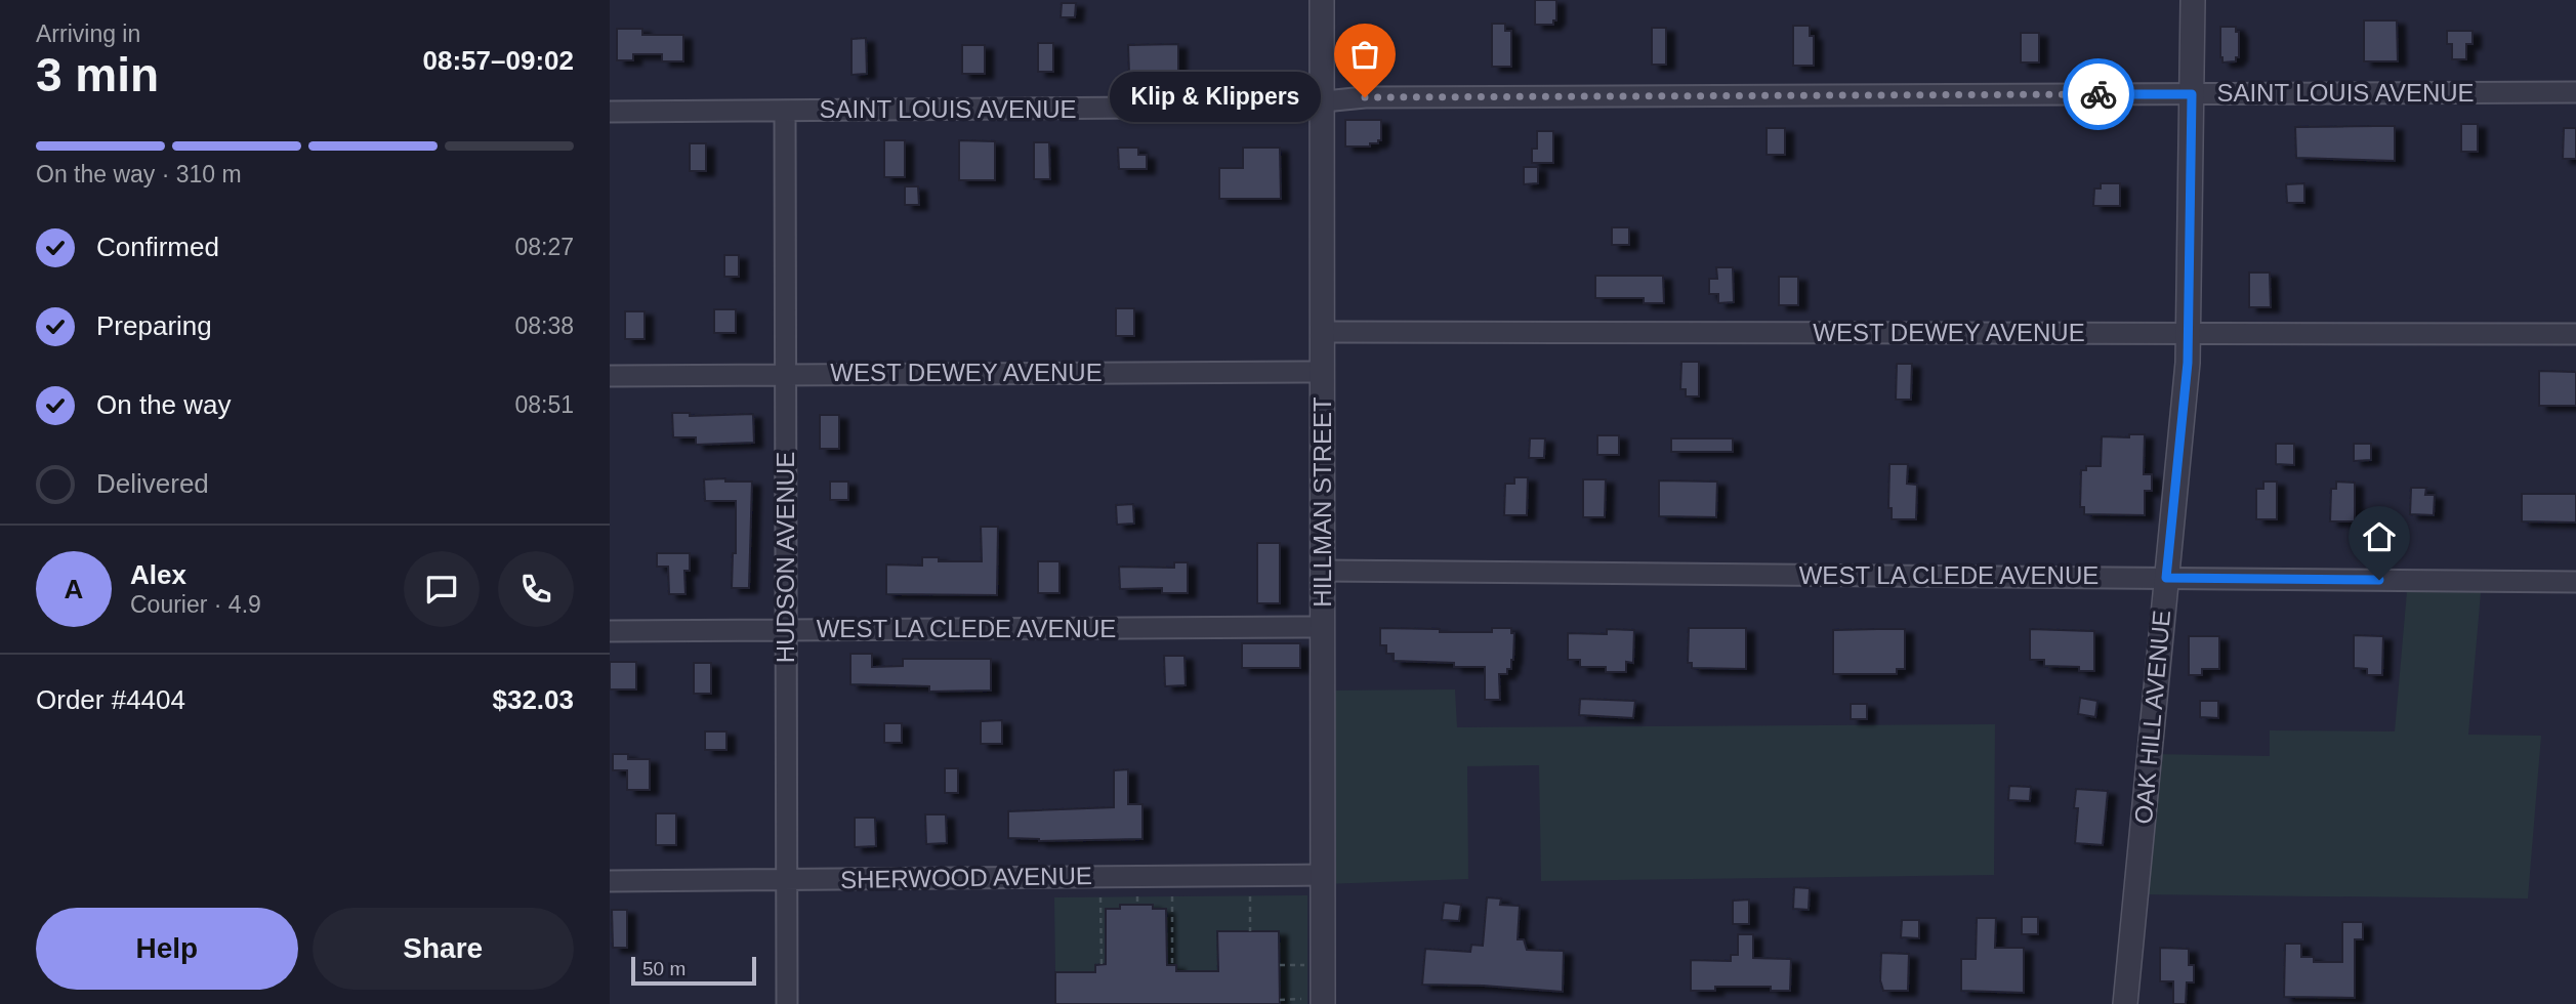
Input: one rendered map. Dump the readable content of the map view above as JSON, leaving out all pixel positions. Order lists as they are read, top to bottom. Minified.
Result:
{"streets":{"street":["SAINT LOUIS AVENUE","WEST DEWEY AVENUE","HILLMAN STREET","HUDSON AVENUE","WEST LA CLEDE AVENUE","OAK HILL AVENUE","SHERWOOD AVENUE"]},"crossings":[["SAINT LOUIS AVENUE","HILLMAN STREET"],["SAINT LOUIS AVENUE","HUDSON AVENUE"],["SAINT LOUIS AVENUE","OAK HILL AVENUE"],["WEST DEWEY AVENUE","HILLMAN STREET"],["WEST DEWEY AVENUE","HUDSON AVENUE"],["WEST DEWEY AVENUE","OAK HILL AVENUE"],["HILLMAN STREET","WEST LA CLEDE AVENUE"],["HILLMAN STREET","SHERWOOD AVENUE"],["HUDSON AVENUE","WEST LA CLEDE AVENUE"],["HUDSON AVENUE","SHERWOOD AVENUE"],["WEST LA CLEDE AVENUE","OAK HILL AVENUE"]],"places":["Klip & Klippers"],"scale_bar":"50 m","page":{"heading":["3 min","Arriving in","08:57–09:02"],"panel":["Alex","Courier · 4.9","Order #4404","$32.03"],"bubble":"Klip & Klippers","bar":"On the way · 310 m","list":[["Confirmed","08:27"],["Preparing","08:38"],["On the way","08:51"],"Delivered"],"round":"A","buttons":["Help","Share"],"scale":"50 m"}}
